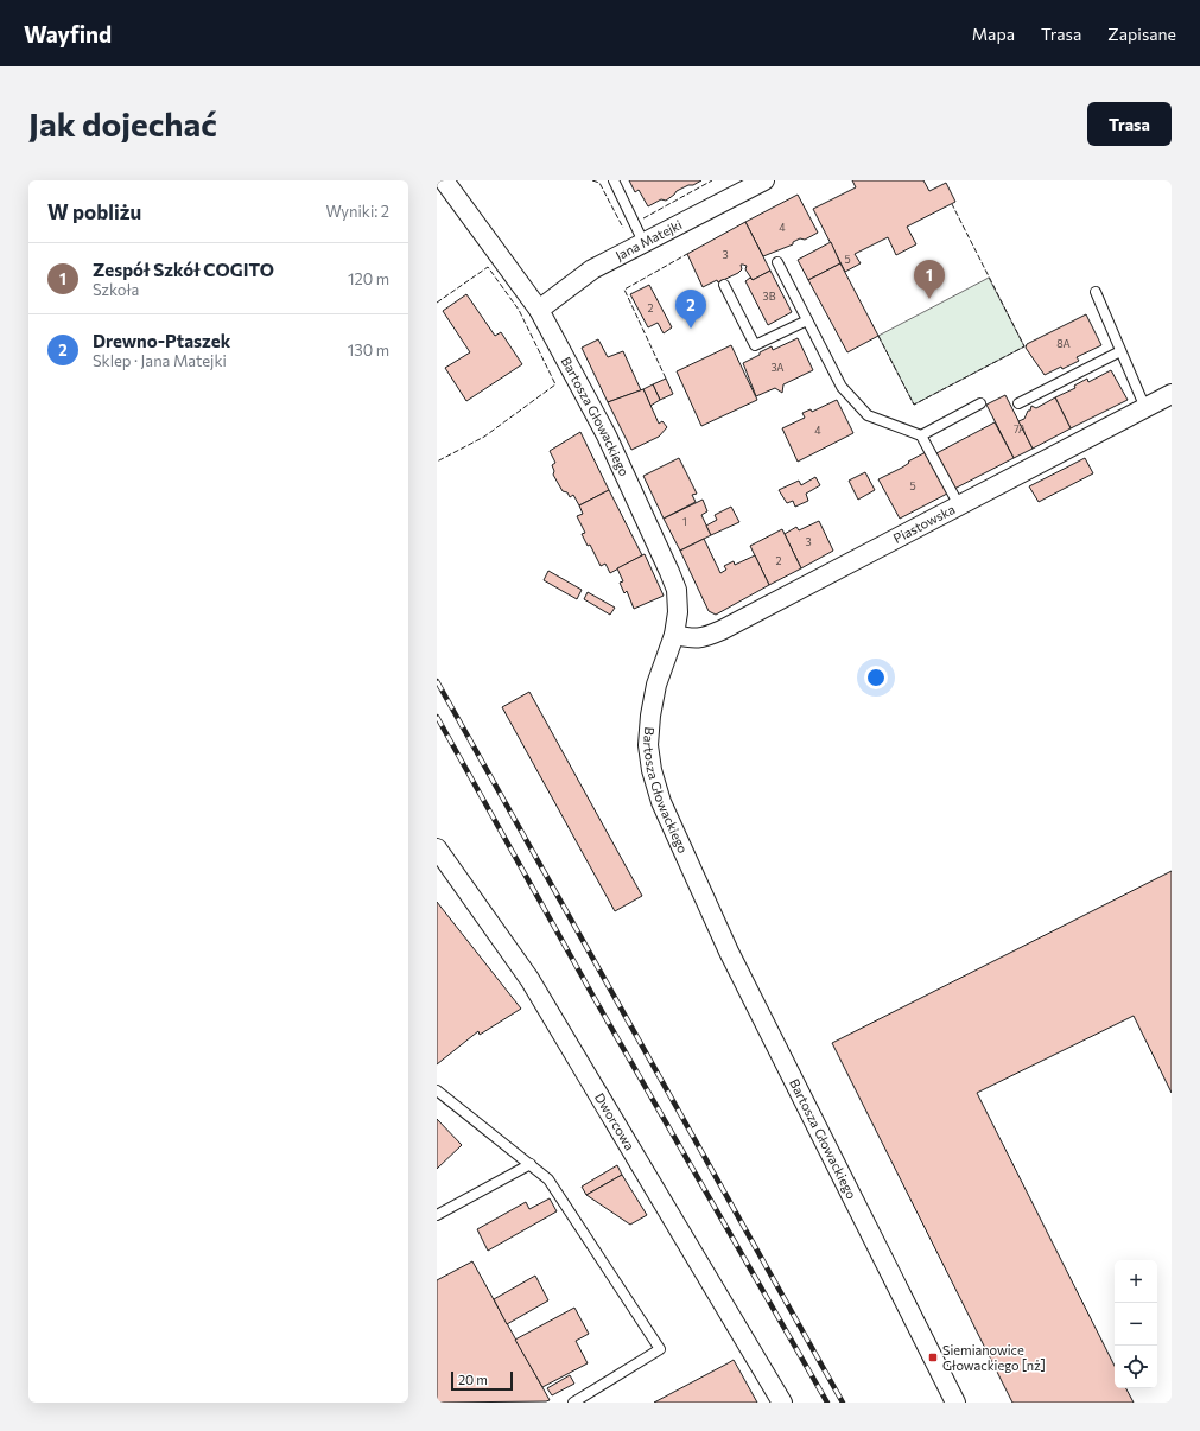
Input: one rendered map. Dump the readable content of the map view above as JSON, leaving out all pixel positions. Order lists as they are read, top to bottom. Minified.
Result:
{"streets":{"street":["Jana Matejki","Bartosza Głowackiego","Piastowska","Dworcowa"]},"crossings":[["Jana Matejki","Bartosza Głowackiego"],["Bartosza Głowackiego","Piastowska"]],"places":{"transit":["Siemianowice Głowackiego [nż]"]},"house_numbers":["4","3","5","3B","2","8A","3A","7A","4","5","1","3","2"],"scale_bar":"20 m","page":{"header":"Wayfind","nav":["Mapa","Trasa","Zapisane"],"buttons":"Trasa","title":"Jak dojechać","heading":["W pobliżu","Wyniki: 2"],"list":[{"mark":"1","name":"Zespół Szkół COGITO","note":"Szkoła","value":"120 m"},{"mark":"2","name":"Drewno-Ptaszek","note":"Sklep · Jana Matejki","value":"130 m"}],"pins":["1","2"],"map_buttons":["+","−"],"scale":"20 m"}}
